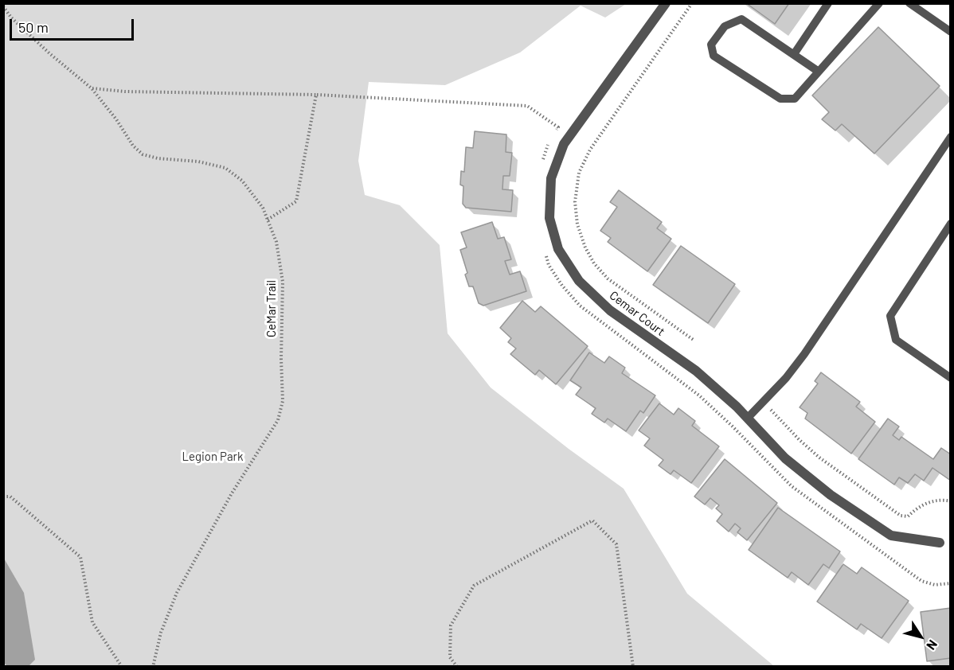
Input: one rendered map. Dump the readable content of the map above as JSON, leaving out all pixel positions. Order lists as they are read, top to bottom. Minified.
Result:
{"streets":{"street":["Cemar Court"],"path":["CeMar Trail"]},"parks":["Legion Park"],"scale_bar":"50 m","north":"bottom right"}
